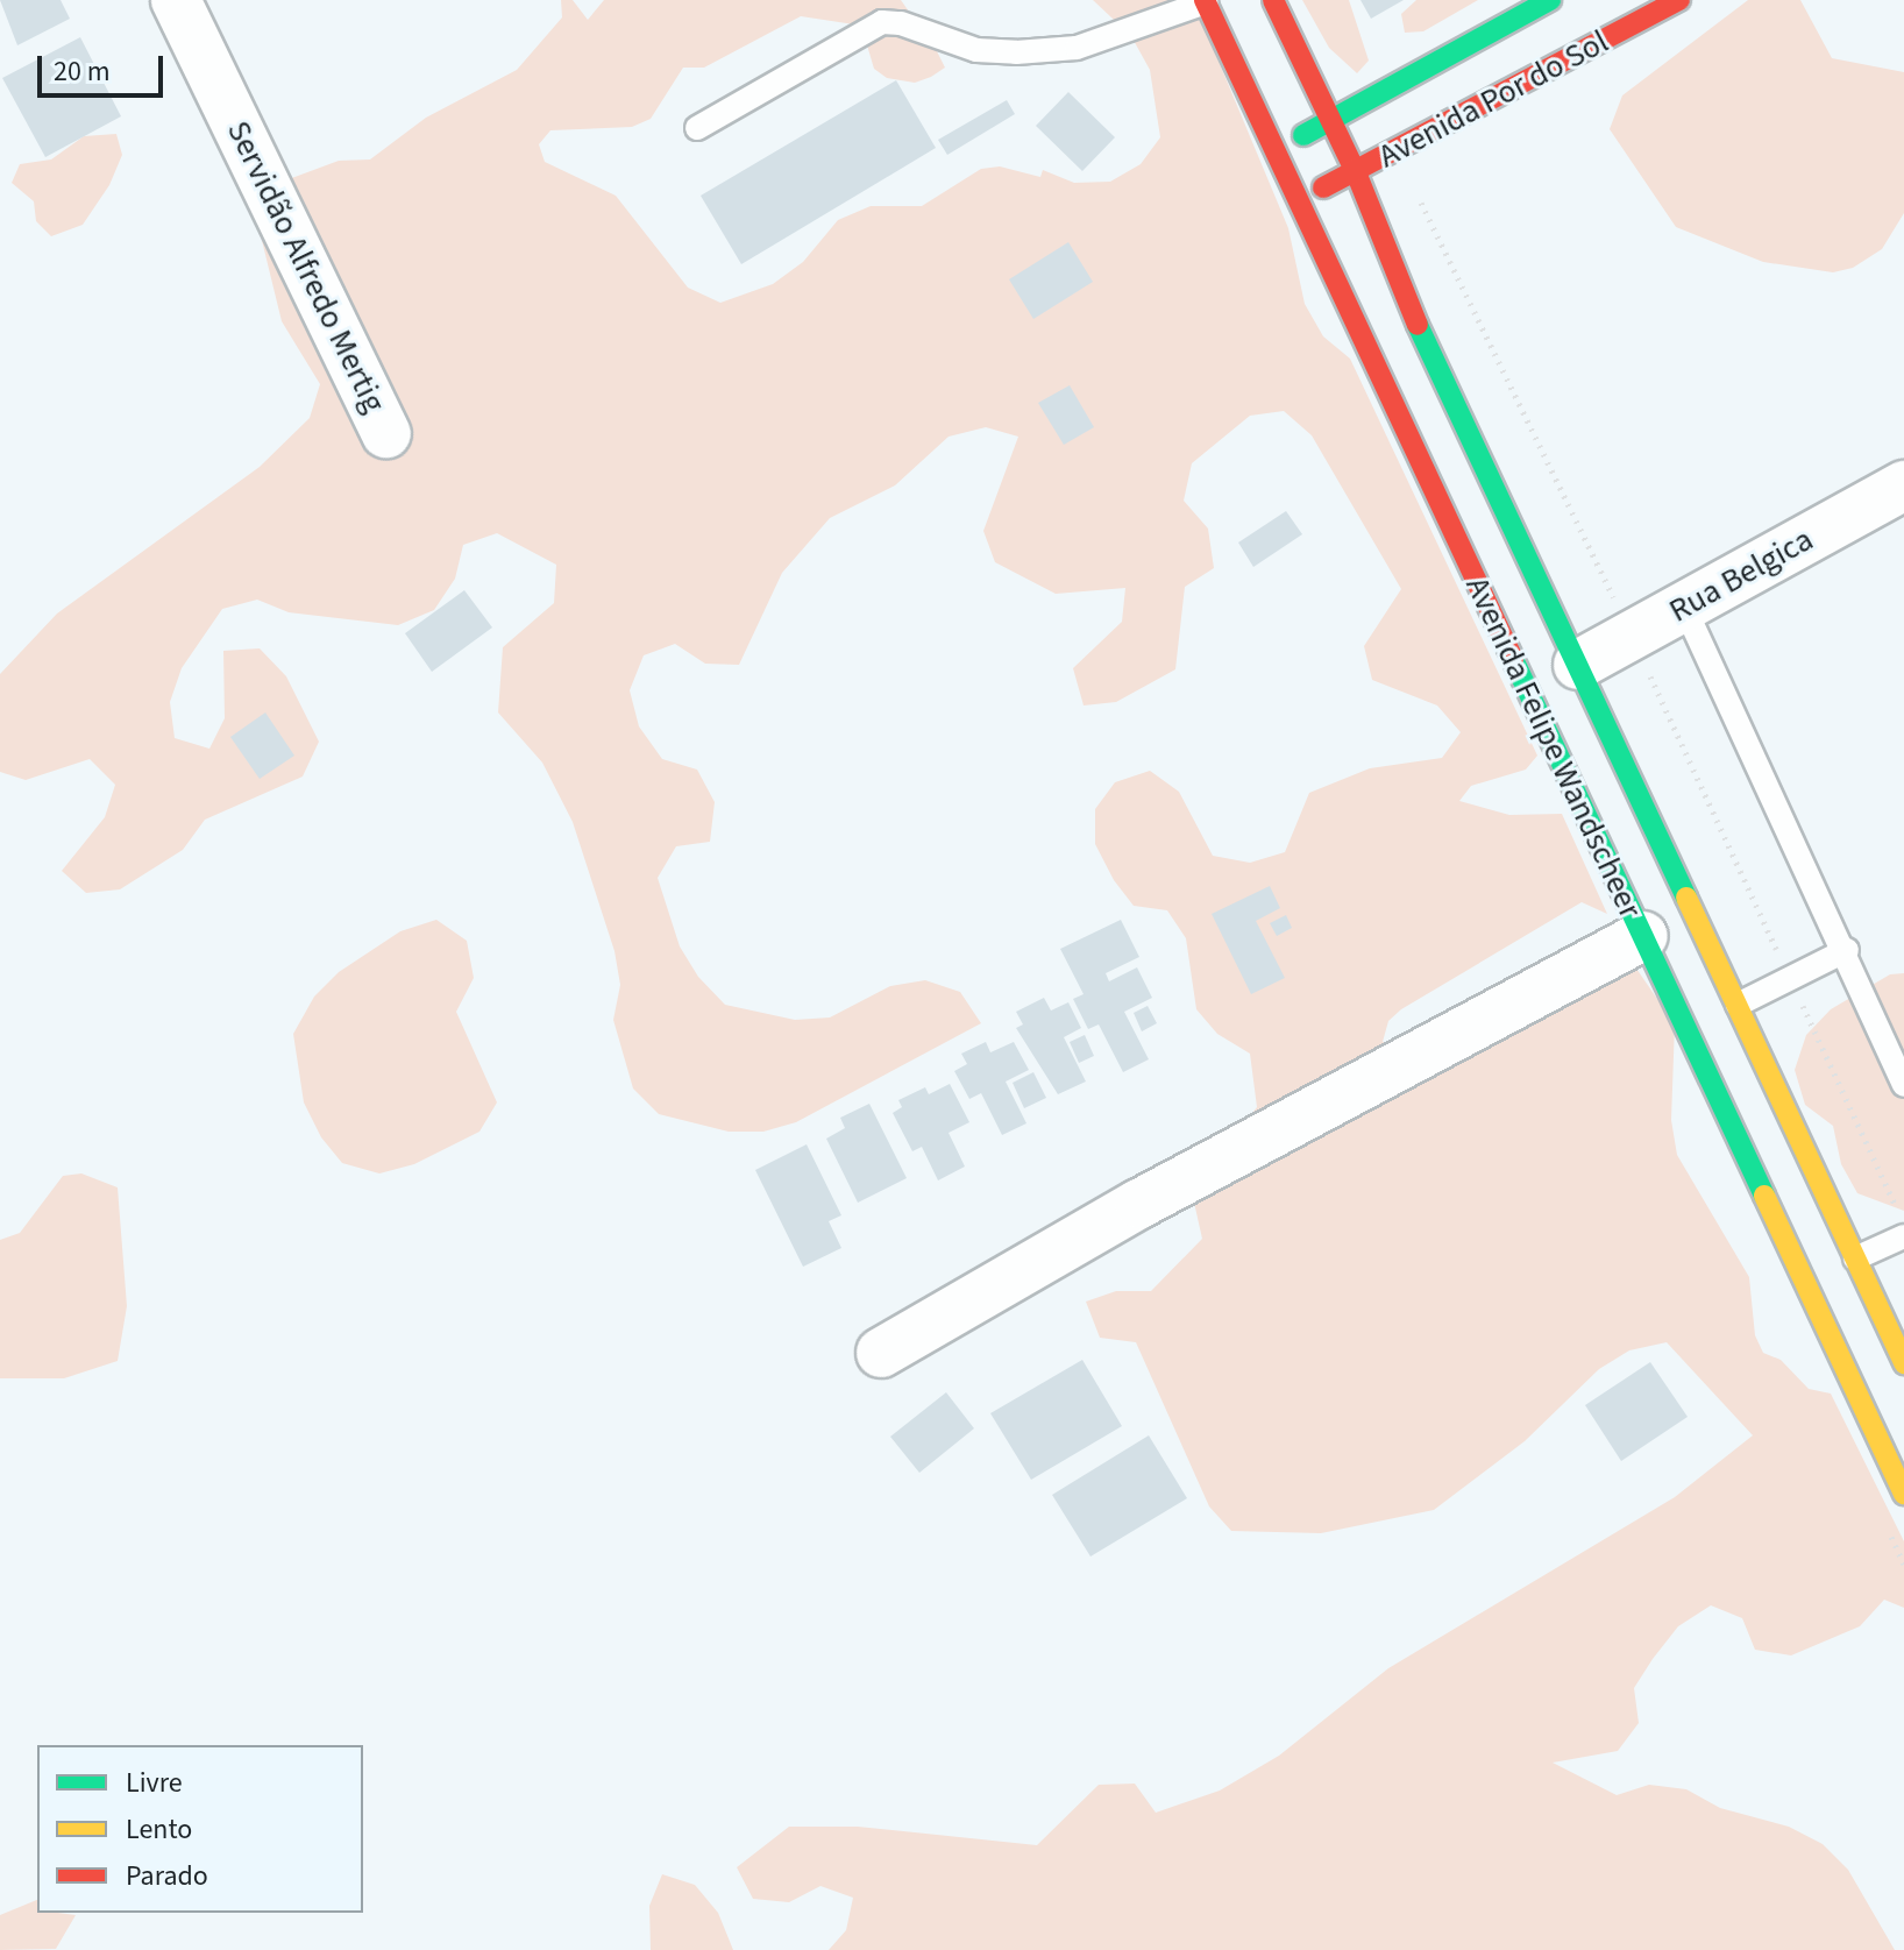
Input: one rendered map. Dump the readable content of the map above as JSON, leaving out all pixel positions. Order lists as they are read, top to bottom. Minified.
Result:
{"streets":{"main road":["Avenida Por do Sol","Avenida Felipe Wandscheer"],"street":["Servidão Alfredo Mertig","Rua Belgica"]},"crossings":[["Avenida Por do Sol","Avenida Felipe Wandscheer"],["Rua Belgica","Avenida Felipe Wandscheer"]],"legend":["Livre","Lento","Parado"],"scale_bar":"20 m"}
